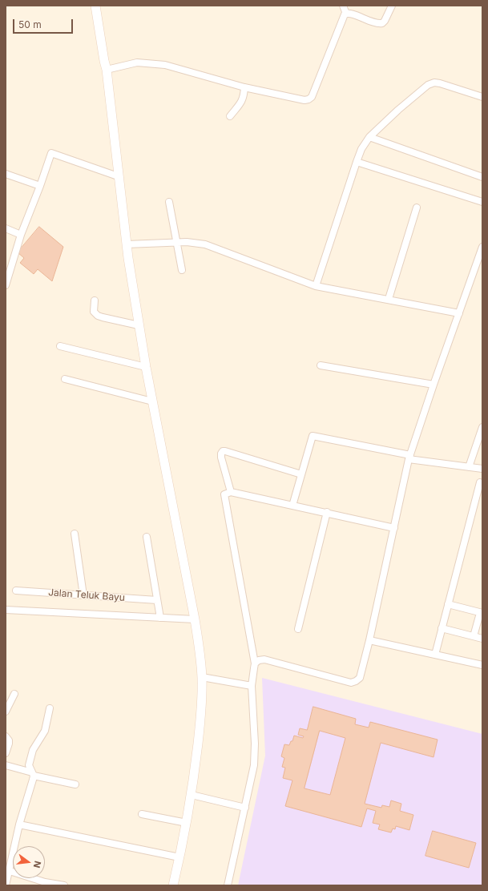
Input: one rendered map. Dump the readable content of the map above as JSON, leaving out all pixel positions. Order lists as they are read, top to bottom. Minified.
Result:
{"streets":{"street":["Jalan Teluk Bayu"]},"scale_bar":"50 m","north":"right"}
